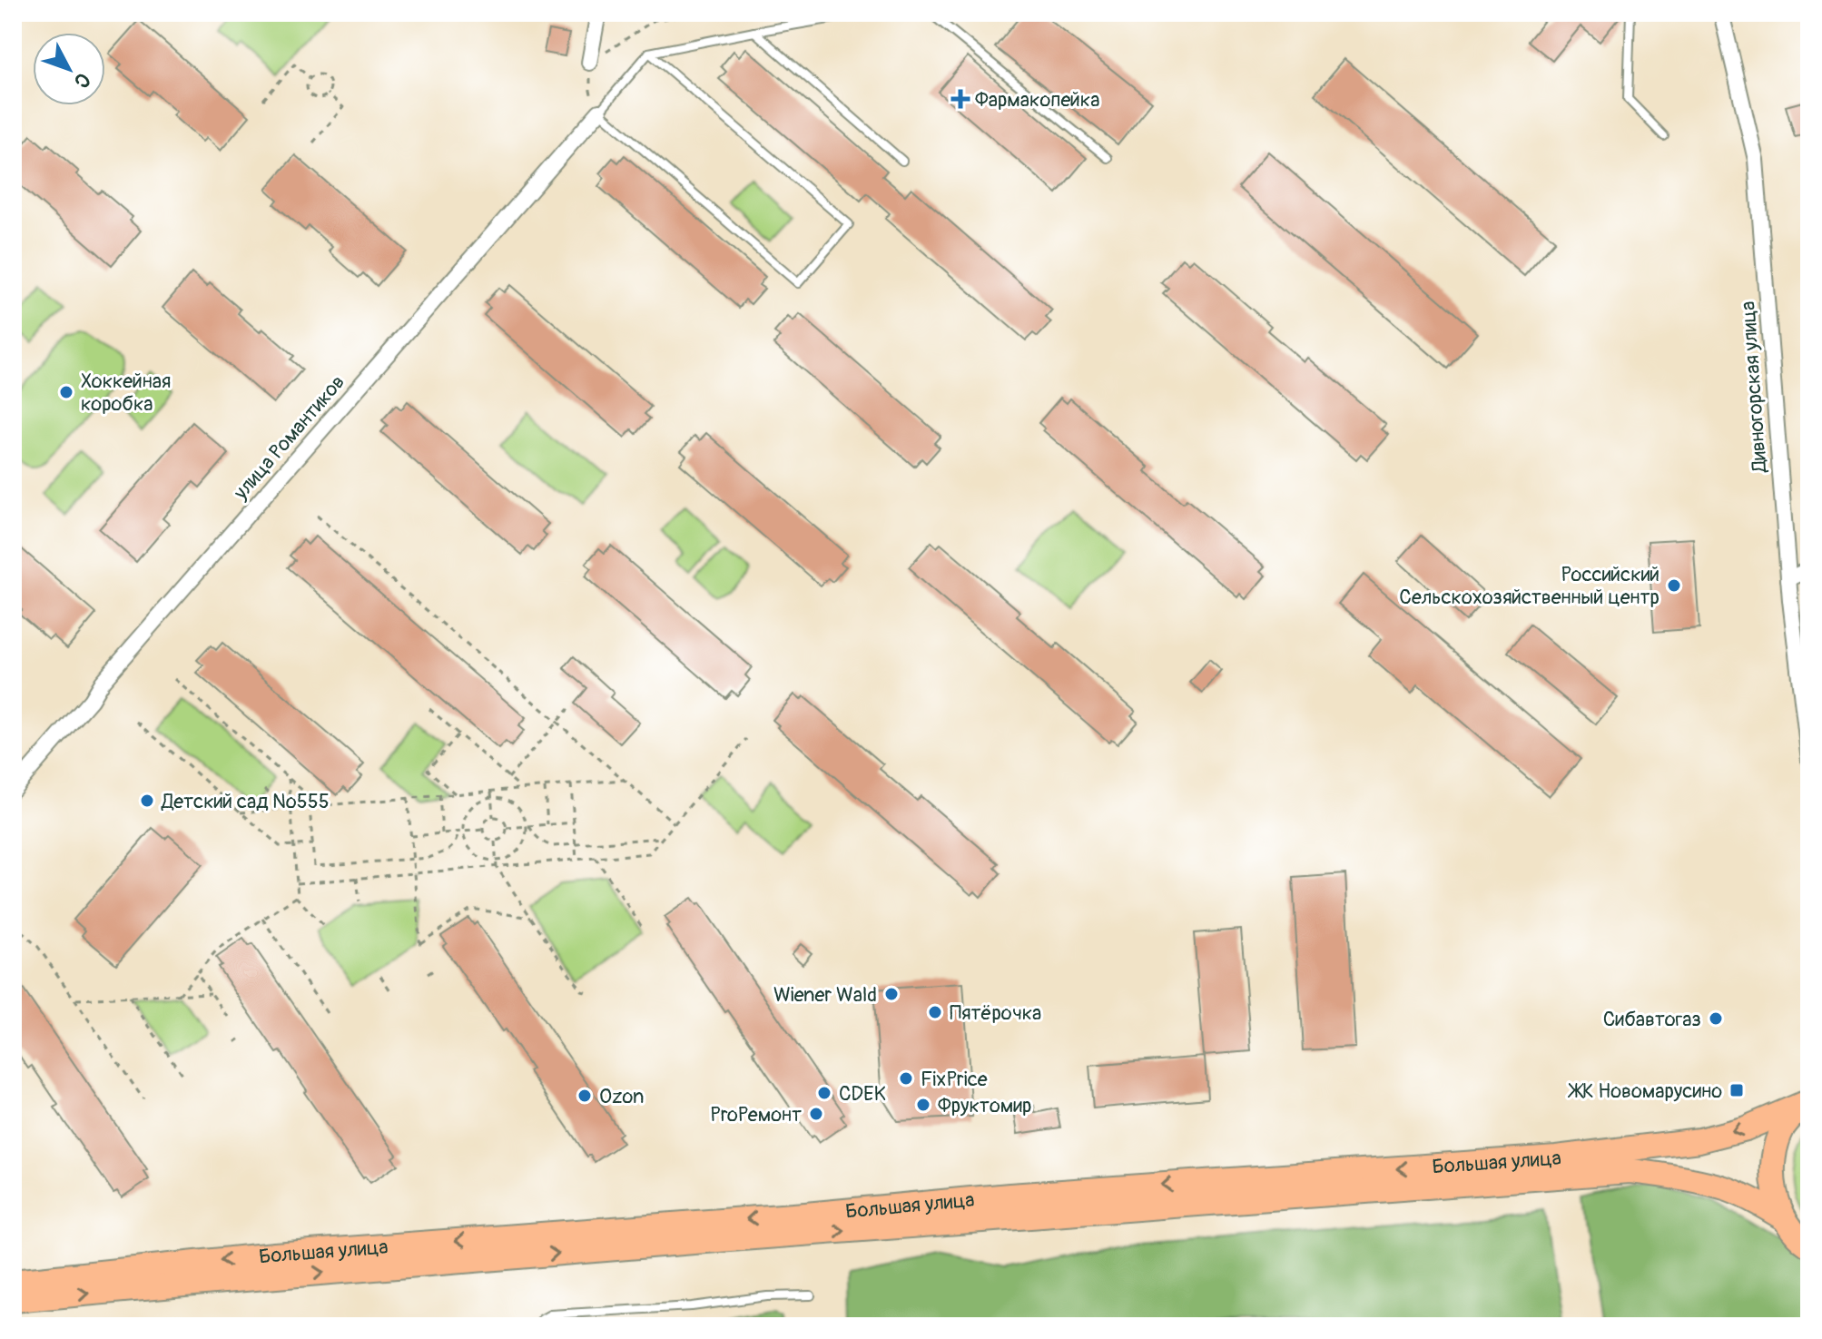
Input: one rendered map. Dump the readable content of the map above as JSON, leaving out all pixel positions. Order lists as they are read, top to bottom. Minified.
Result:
{"streets":{"main road":["Большая улица"],"street":["Дивногорская улица","улица Романтиков"]},"places":{"health":["Фармакопейка"],"other":["Хоккейная коробка","Российский Сельскохозяйственный центр","Детский сад №555","Wiener Wald","Пятёрочка","Сибавтогаз","FixPrice","CDEK","Ozon","Фруктомир","ProРемонт"],"transit":["ЖК Новомарусино"]},"north":"bottom right"}
